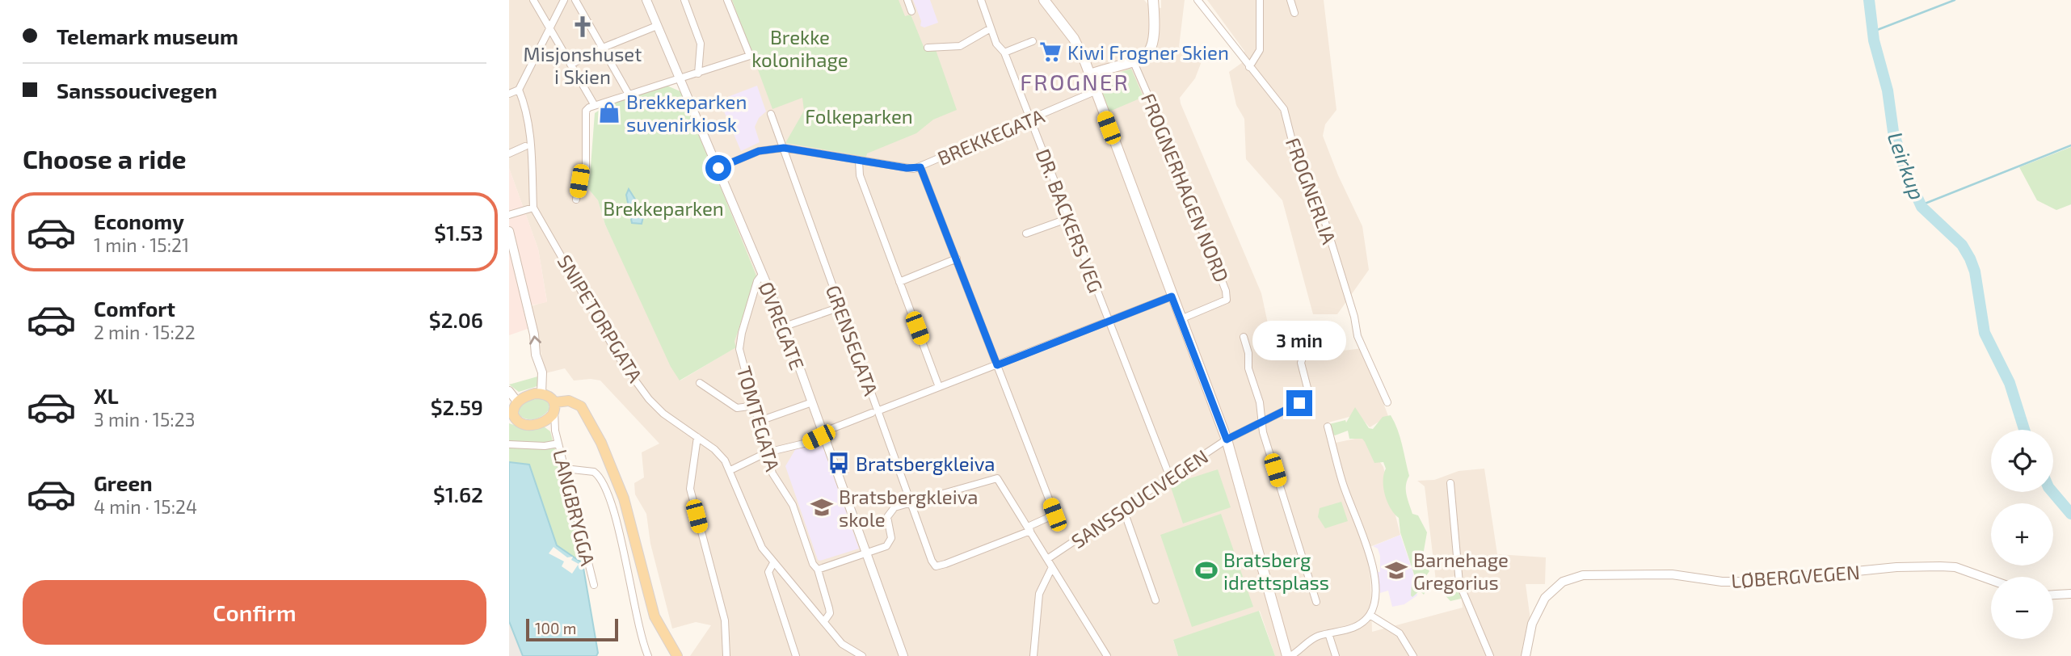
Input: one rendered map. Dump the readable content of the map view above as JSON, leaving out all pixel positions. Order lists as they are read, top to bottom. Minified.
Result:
{"streets":{"street":["BREKKEGATA","FROGNERHAGEN NORD","FROGNERLIA","DR. BACKERS VEG","SNIPETORPGATA","ØVREGATE","GRENSEGATA","TOMTEGATA","SANSSOUCIVEGEN","LANGBRYGGA","LØBERGVEGEN"]},"crossings":[["BREKKEGATA","DR. BACKERS VEG"],["BREKKEGATA","ØVREGATE"],["BREKKEGATA","GRENSEGATA"],["DR. BACKERS VEG","SANSSOUCIVEGEN"],["SNIPETORPGATA","TOMTEGATA"],["ØVREGATE","TOMTEGATA"]],"districts":["FROGNER"],"water":["Leirkup"],"parks":["Brekke kolonihage","Folkeparken","Brekkeparken"],"places":{"church":["Misjonshuset i Skien"],"supermarket":["Kiwi Frogner Skien"],"shop":["Brekkeparken suvenirkiosk"],"bus stop":["Bratsbergkleiva"],"school or university":["Bratsbergkleiva skole","Barnehage Gregorius"],"sports":["Bratsberg idrettsplass"]},"scale_bar":"100 m","page":{"banner":["Telemark museum","Sanssoucivegen"],"heading":"Choose a ride","list":[{"name":"Economy","note":"1 min · 15:21","value":"$1.53"},{"name":"Comfort","note":"2 min · 15:22","value":"$2.06"},{"name":"XL","note":"3 min · 15:23","value":"$2.59"},{"name":"Green","note":"4 min · 15:24","value":"$1.62"}],"bubble":"3 min","map_buttons":["+","−"],"buttons":"Confirm","scale":"100 m"}}
